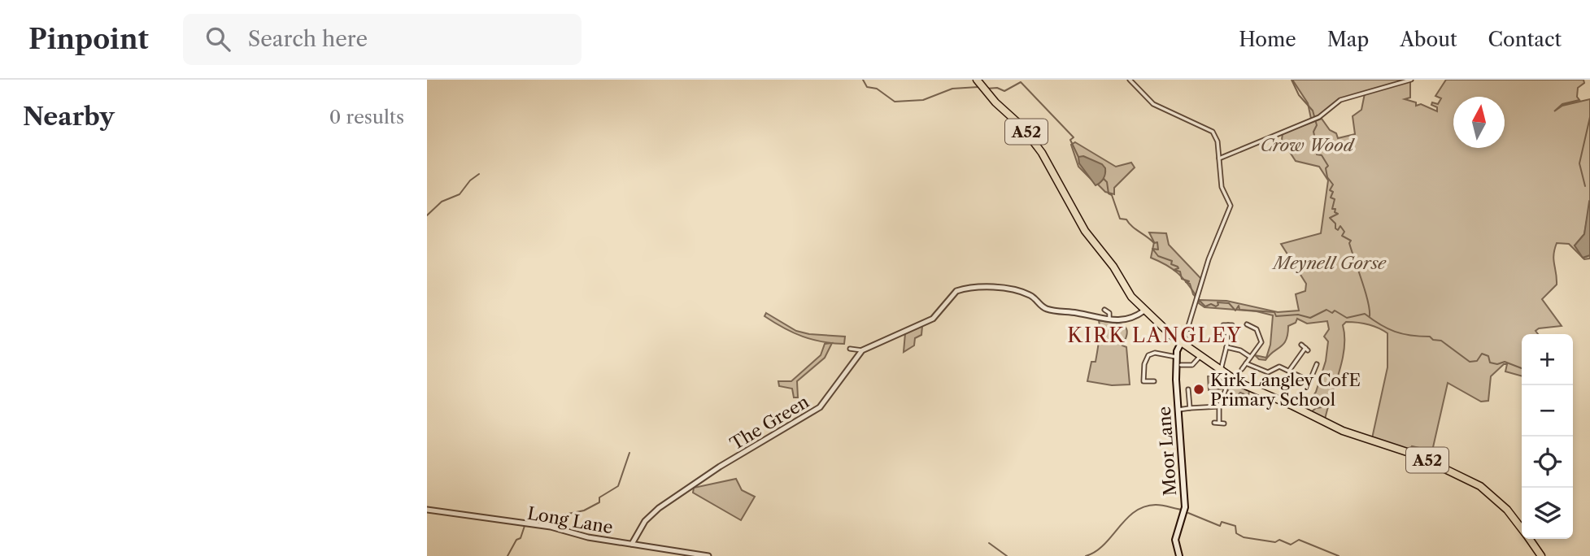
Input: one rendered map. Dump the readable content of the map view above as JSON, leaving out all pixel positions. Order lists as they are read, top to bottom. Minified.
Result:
{"streets":{"highway":["A52"],"main road":["Moor Lane"],"street":["The Green","Long Lane"]},"crossings":[["A52","Moor Lane"],["The Green","Long Lane"]],"districts":["KIRK LANGLEY"],"parks":["Crow Wood","Meynell Gorse"],"places":["Kirk Langley CofE Primary School"],"north":"top","page":{"header":"Pinpoint","search":"Search here","nav":["Home","Map","About","Contact"],"heading":["Nearby","0 results"],"map_buttons":["+","−"]}}
